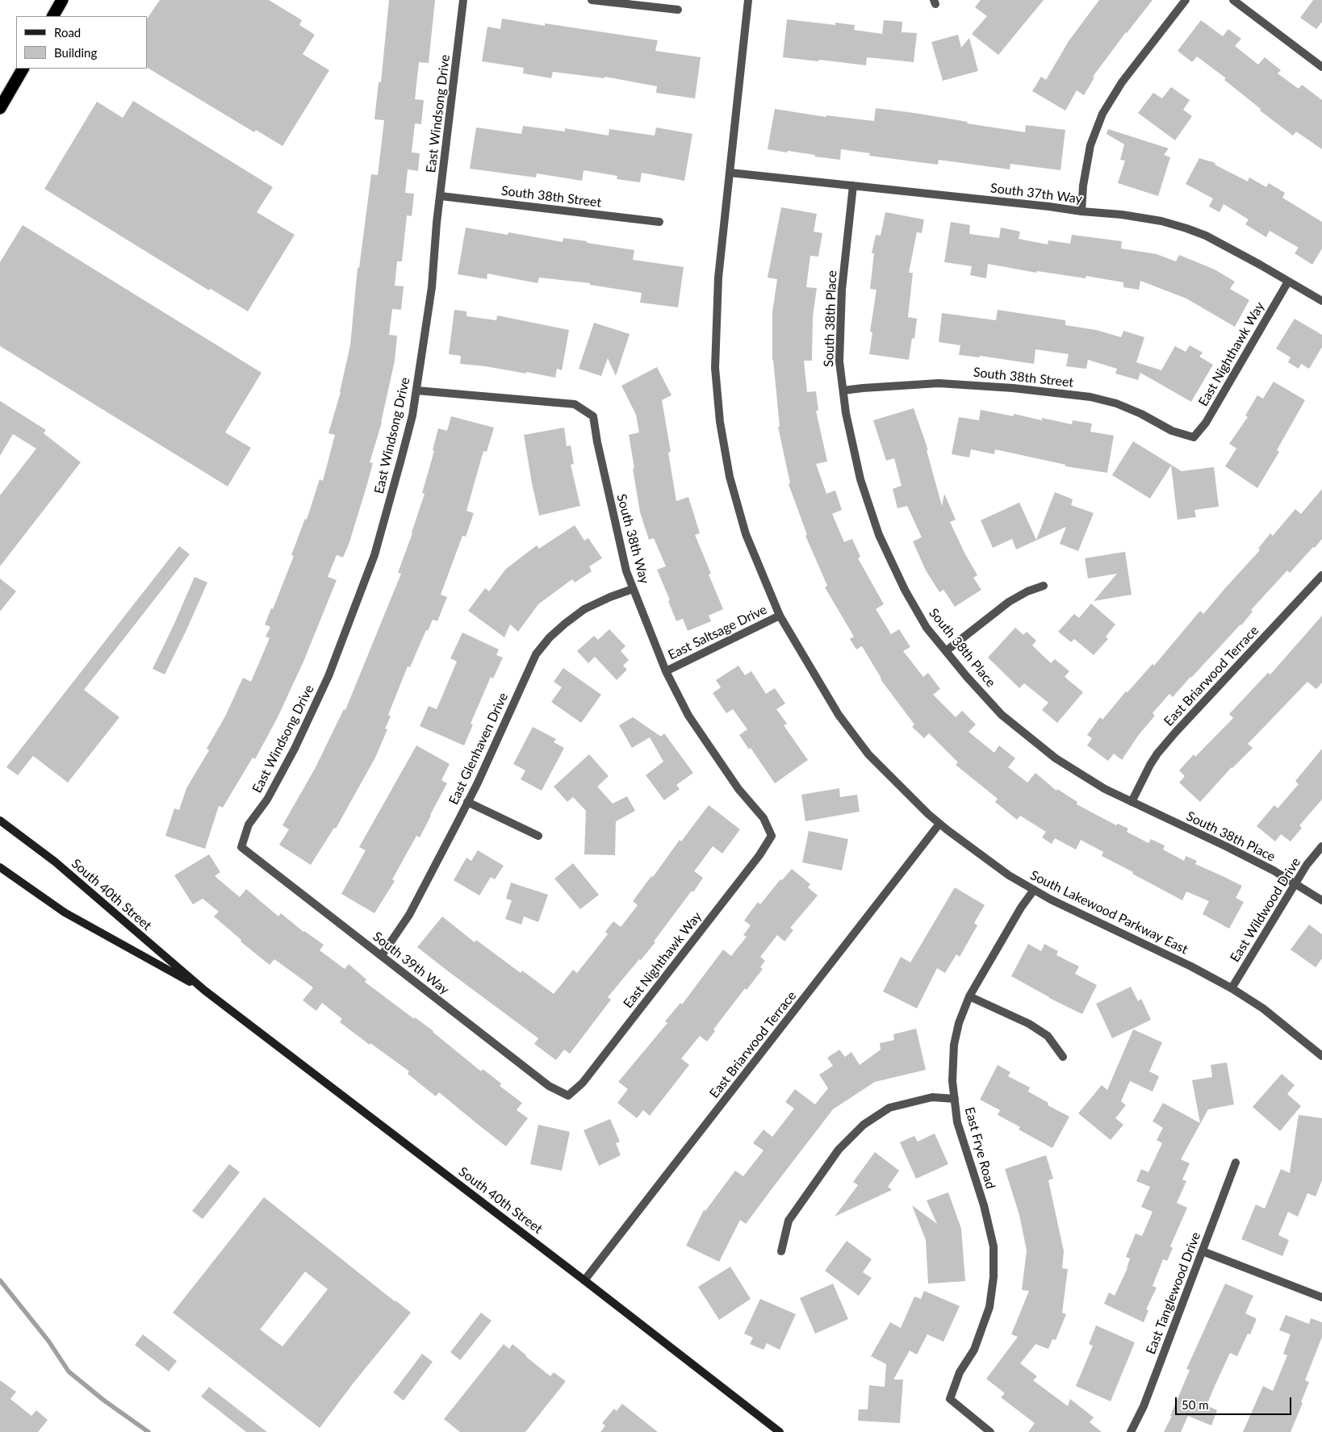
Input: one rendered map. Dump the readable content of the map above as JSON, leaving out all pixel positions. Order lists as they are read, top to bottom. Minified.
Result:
{"streets":{"main road":["South 40th Street"],"street":["East Windsong Drive","South 37th Way","South 38th Street","South 38th Place","East Nighthawk Way","South 38th Way","East Saltsage Drive","East Briarwood Terrace","East Glenhaven Drive","East Wildwood Drive","South Lakewood Parkway East","South 39th Way","East Frye Road","East Tanglewood Drive"]},"crossings":[["East Windsong Drive","South 38th Street"],["East Windsong Drive","South 38th Way"],["East Windsong Drive","South 39th Way"],["South 37th Way","South 38th Place"],["South 37th Way","East Nighthawk Way"],["South 37th Way","South Lakewood Parkway East"],["South 38th Street","South 38th Place"],["South 38th Street","East Nighthawk Way"],["South 38th Place","East Briarwood Terrace"],["South 38th Place","East Wildwood Drive"],["East Nighthawk Way","South 38th Way"],["East Nighthawk Way","South 39th Way"],["South 38th Way","East Saltsage Drive"],["South 38th Way","East Glenhaven Drive"],["East Saltsage Drive","South Lakewood Parkway East"],["East Briarwood Terrace","South 40th Street"],["East Briarwood Terrace","South Lakewood Parkway East"],["East Glenhaven Drive","South 39th Way"],["East Wildwood Drive","South Lakewood Parkway East"],["South Lakewood Parkway East","East Frye Road"]],"legend":["Road","Building"],"scale_bar":"50 m"}
